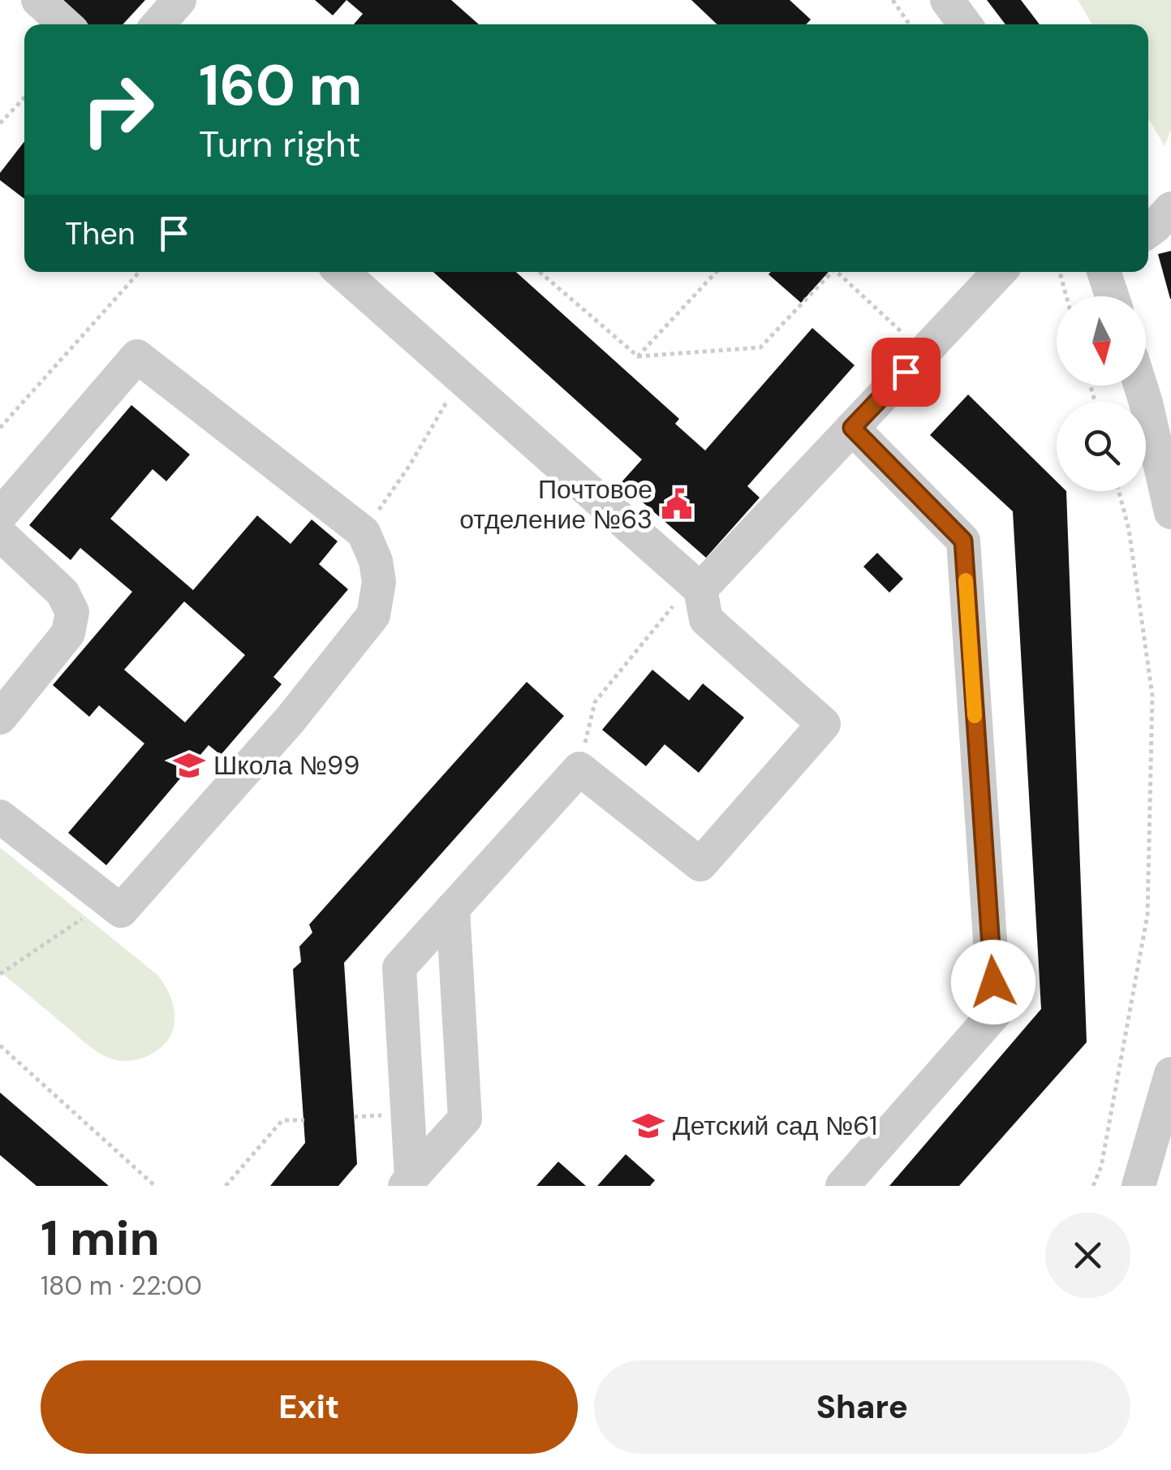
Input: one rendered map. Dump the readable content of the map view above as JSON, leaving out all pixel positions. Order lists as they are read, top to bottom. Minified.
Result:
{"places":{"public building":["Почтовое отделение №63"],"school or university":["Школа №99","Детский сад №61"]},"north":"bottom","page":{"turn":["160 m","Turn right"],"then":"Then","heading":["1 min","180 m · 22:00"],"buttons":["Exit","Share"]}}
